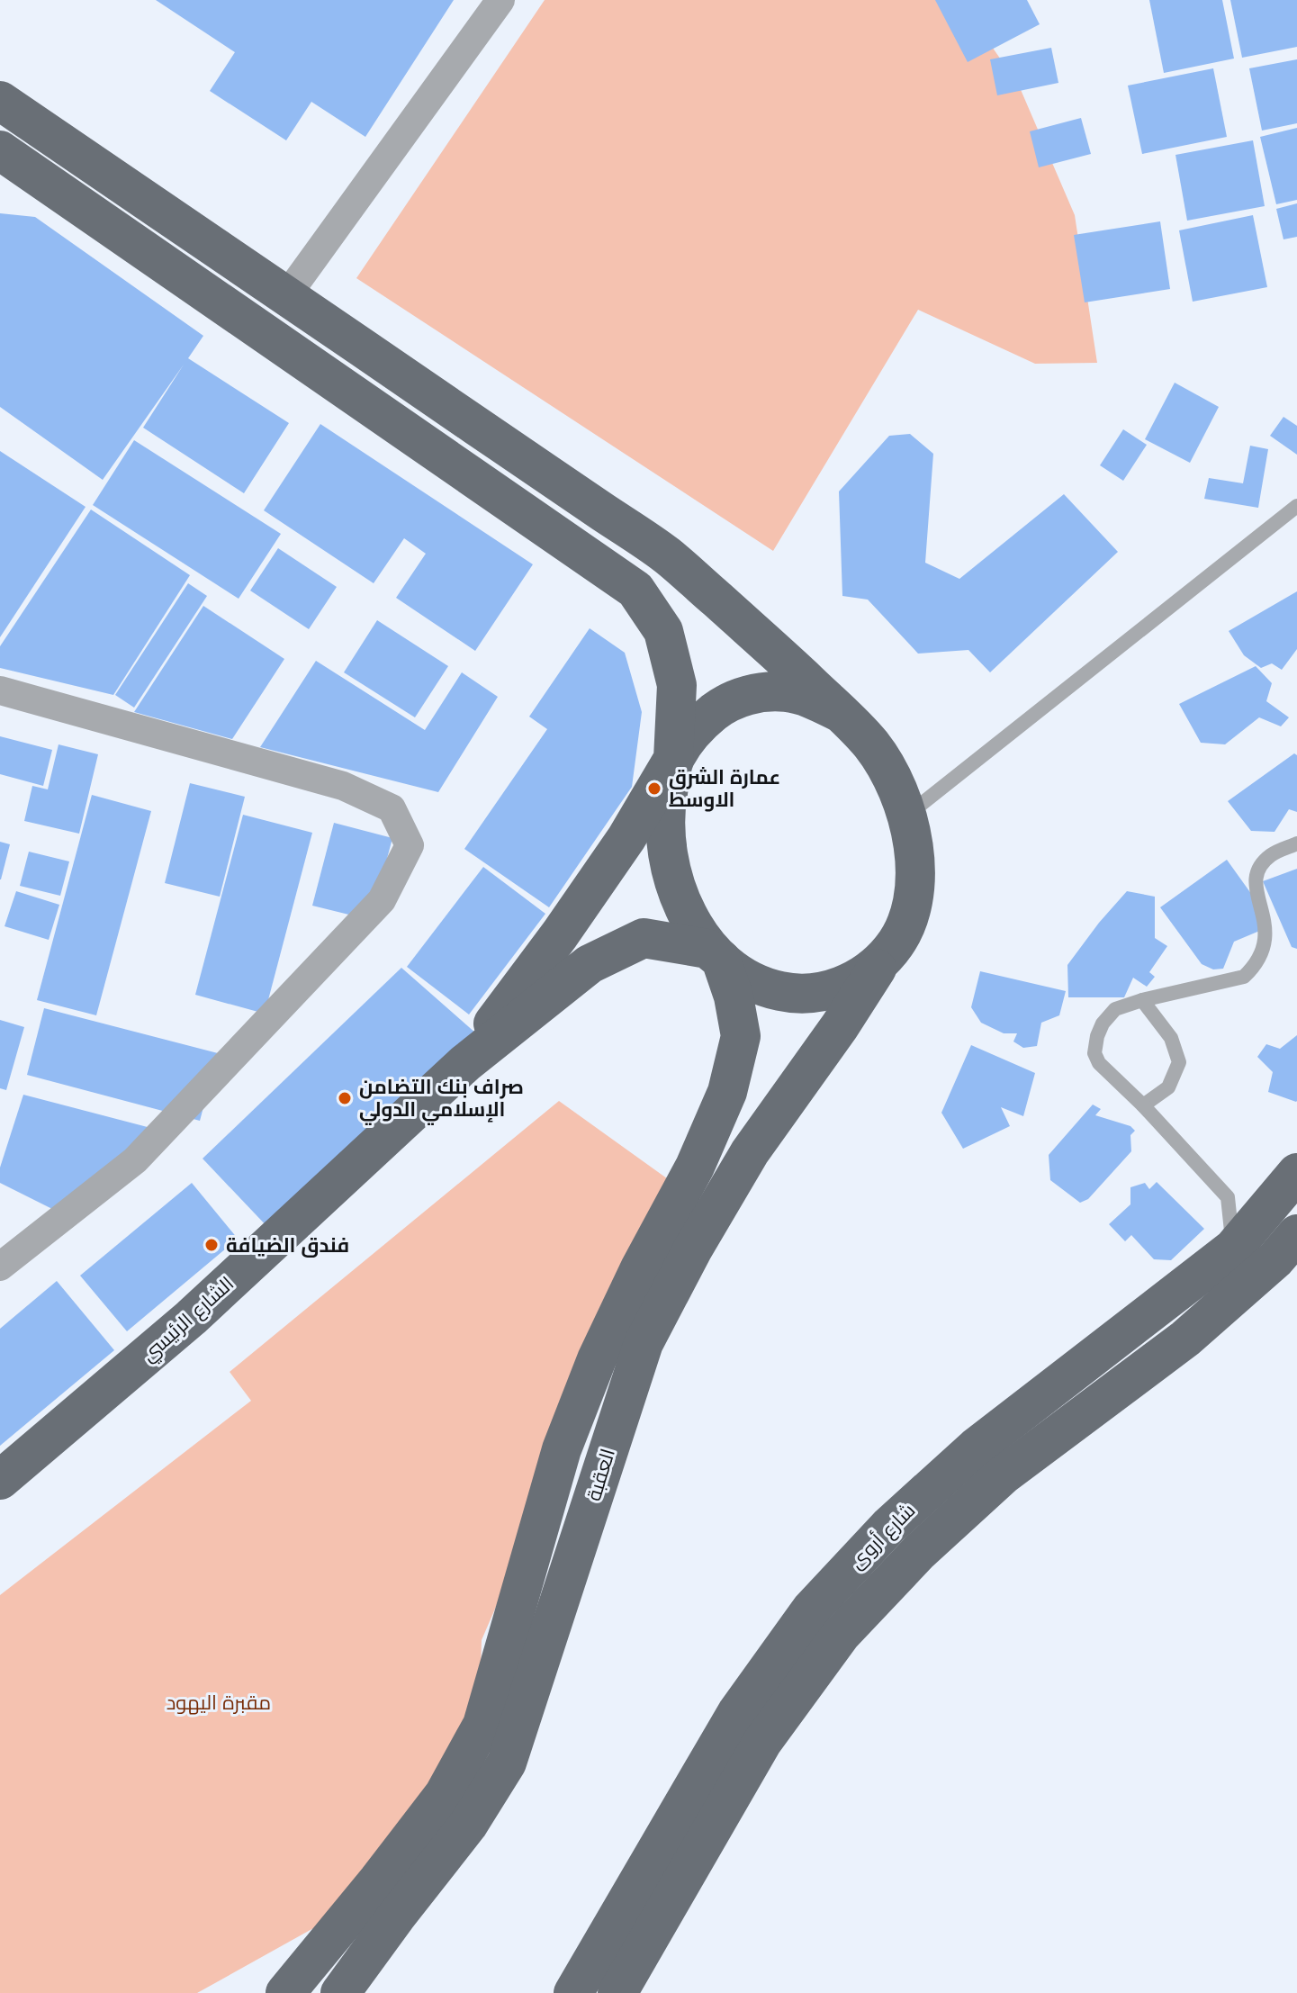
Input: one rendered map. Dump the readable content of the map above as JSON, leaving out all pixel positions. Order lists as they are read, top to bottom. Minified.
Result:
{"streets":{"main road":["الشارع الرئيسي","العقبة","شارع أروى"]},"parks":["مقبرة اليهود"],"places":["عمارة الشرق الاوسط","صراف بنك التضامن الإسلامي الدولي","فندق الضيافة"]}
